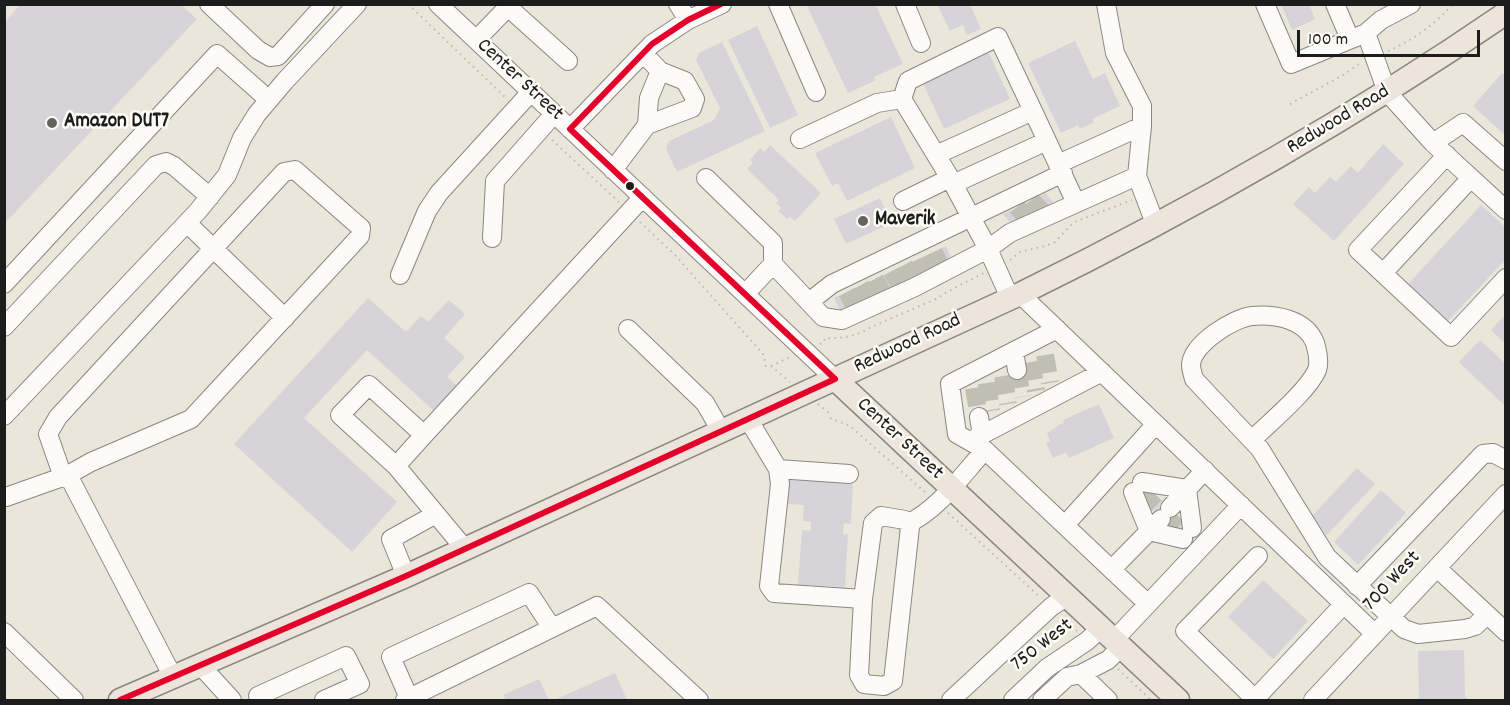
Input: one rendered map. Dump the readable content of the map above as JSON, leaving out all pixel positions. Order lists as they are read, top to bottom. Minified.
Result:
{"streets":{"main road":["Center Street","Redwood Road"],"street":["700 West","750 West"]},"crossings":[["Center Street","Redwood Road"],["Center Street","750 West"]],"places":["Amazon DUT7","Maverik"],"scale_bar":"100 m"}
